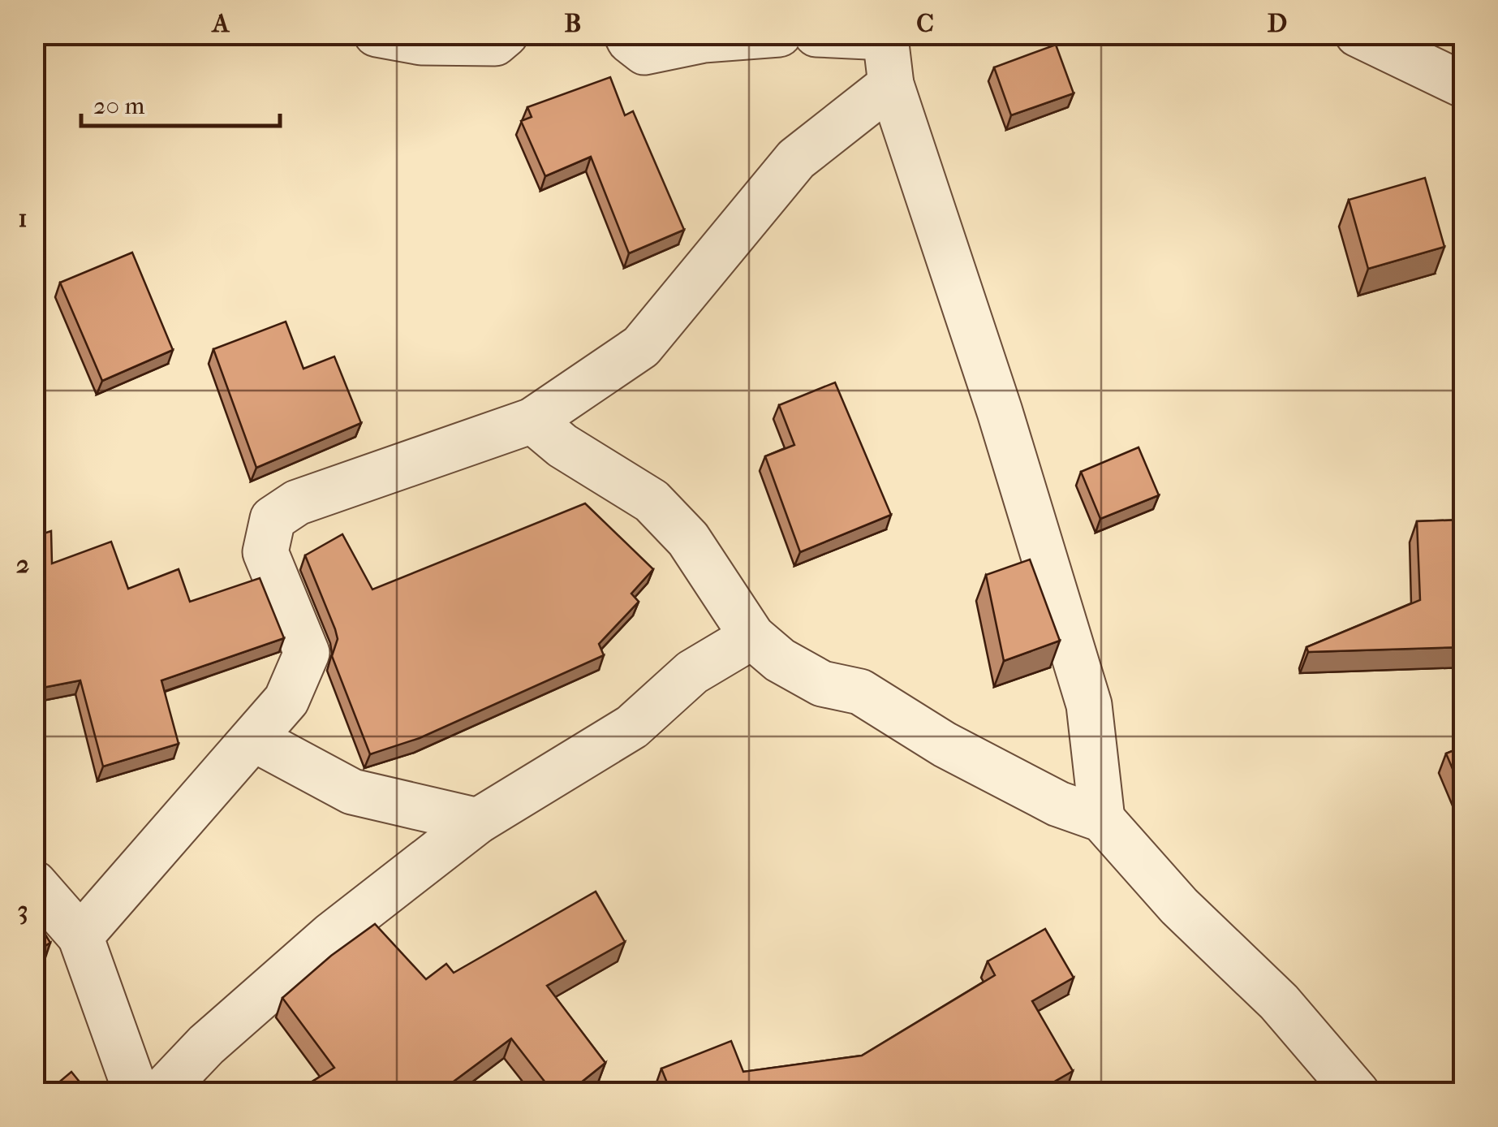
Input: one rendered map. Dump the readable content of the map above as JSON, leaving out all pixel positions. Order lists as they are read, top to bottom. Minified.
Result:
{"scale_bar":"20 m","grid":{"columns":["A","B","C","D"],"rows":["1","2","3"]}}
